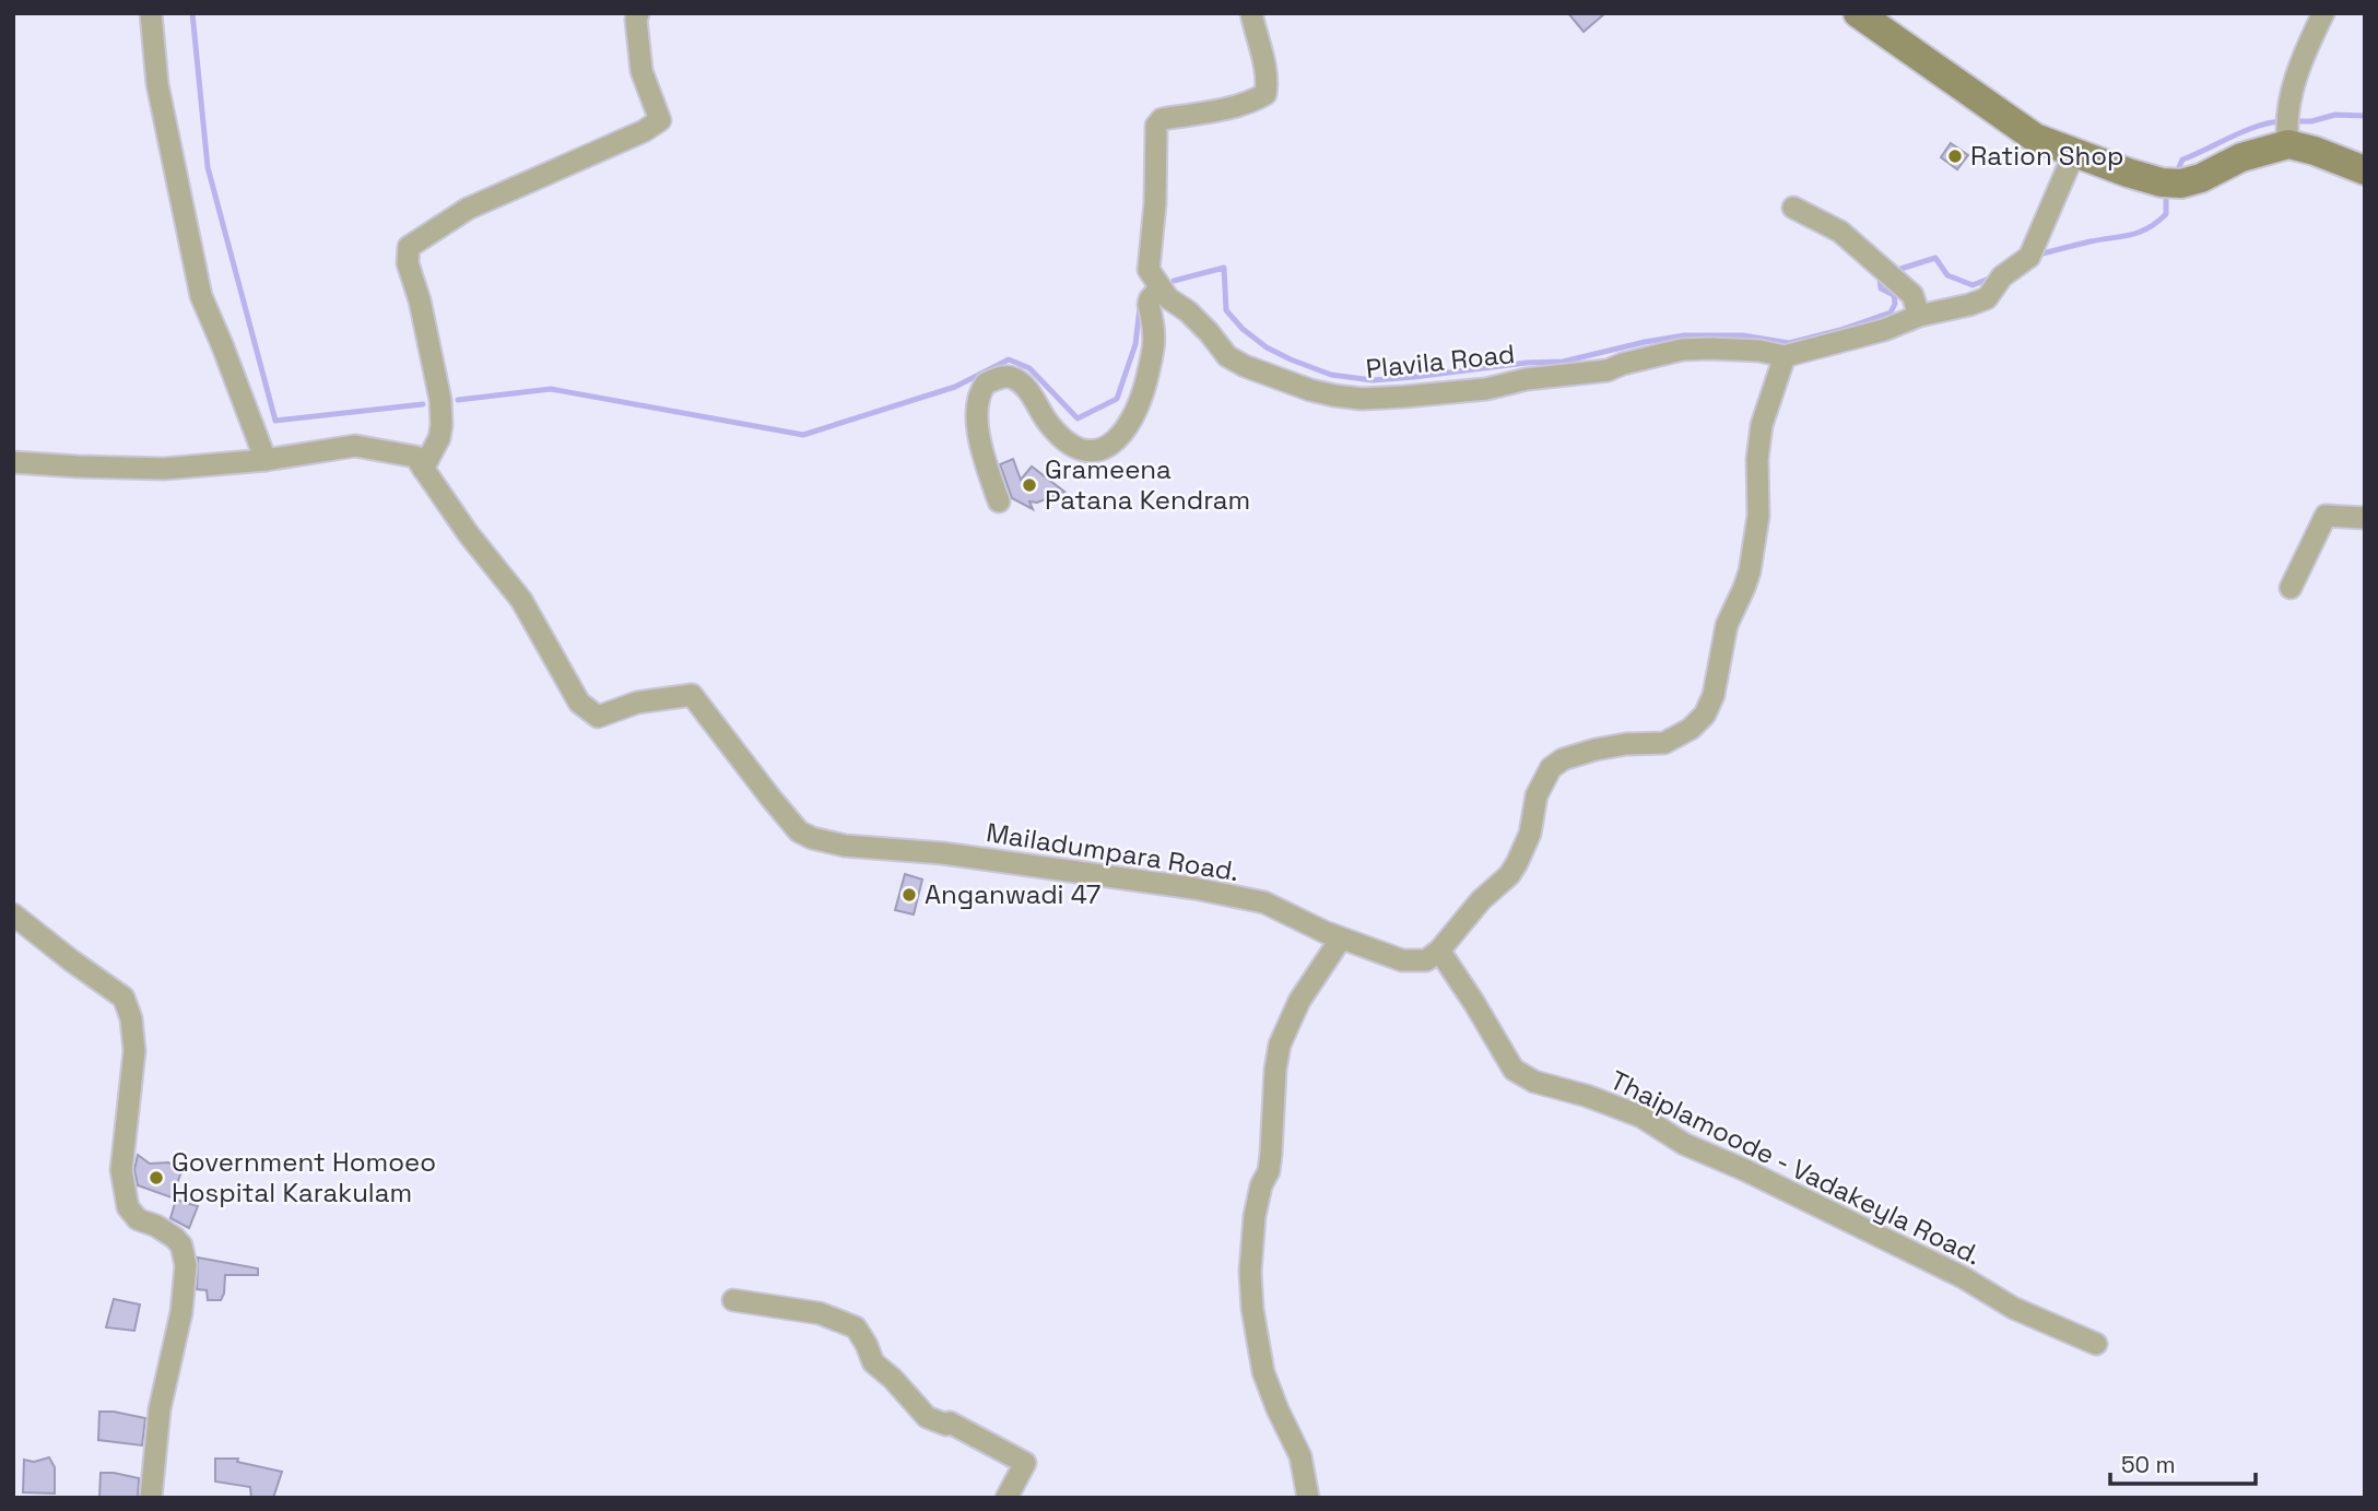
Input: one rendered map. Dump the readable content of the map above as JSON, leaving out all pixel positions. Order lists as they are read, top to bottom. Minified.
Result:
{"streets":{"street":["Plavila Road","Mailadumpara Road.","Thaiplamoode - Vadakeyla Road."]},"crossings":[["Mailadumpara Road.","Thaiplamoode - Vadakeyla Road."]],"places":["Ration Shop","Grameena Patana Kendram","Anganwadi 47","Government Homoeo Hospital Karakulam"],"scale_bar":"50 m"}
